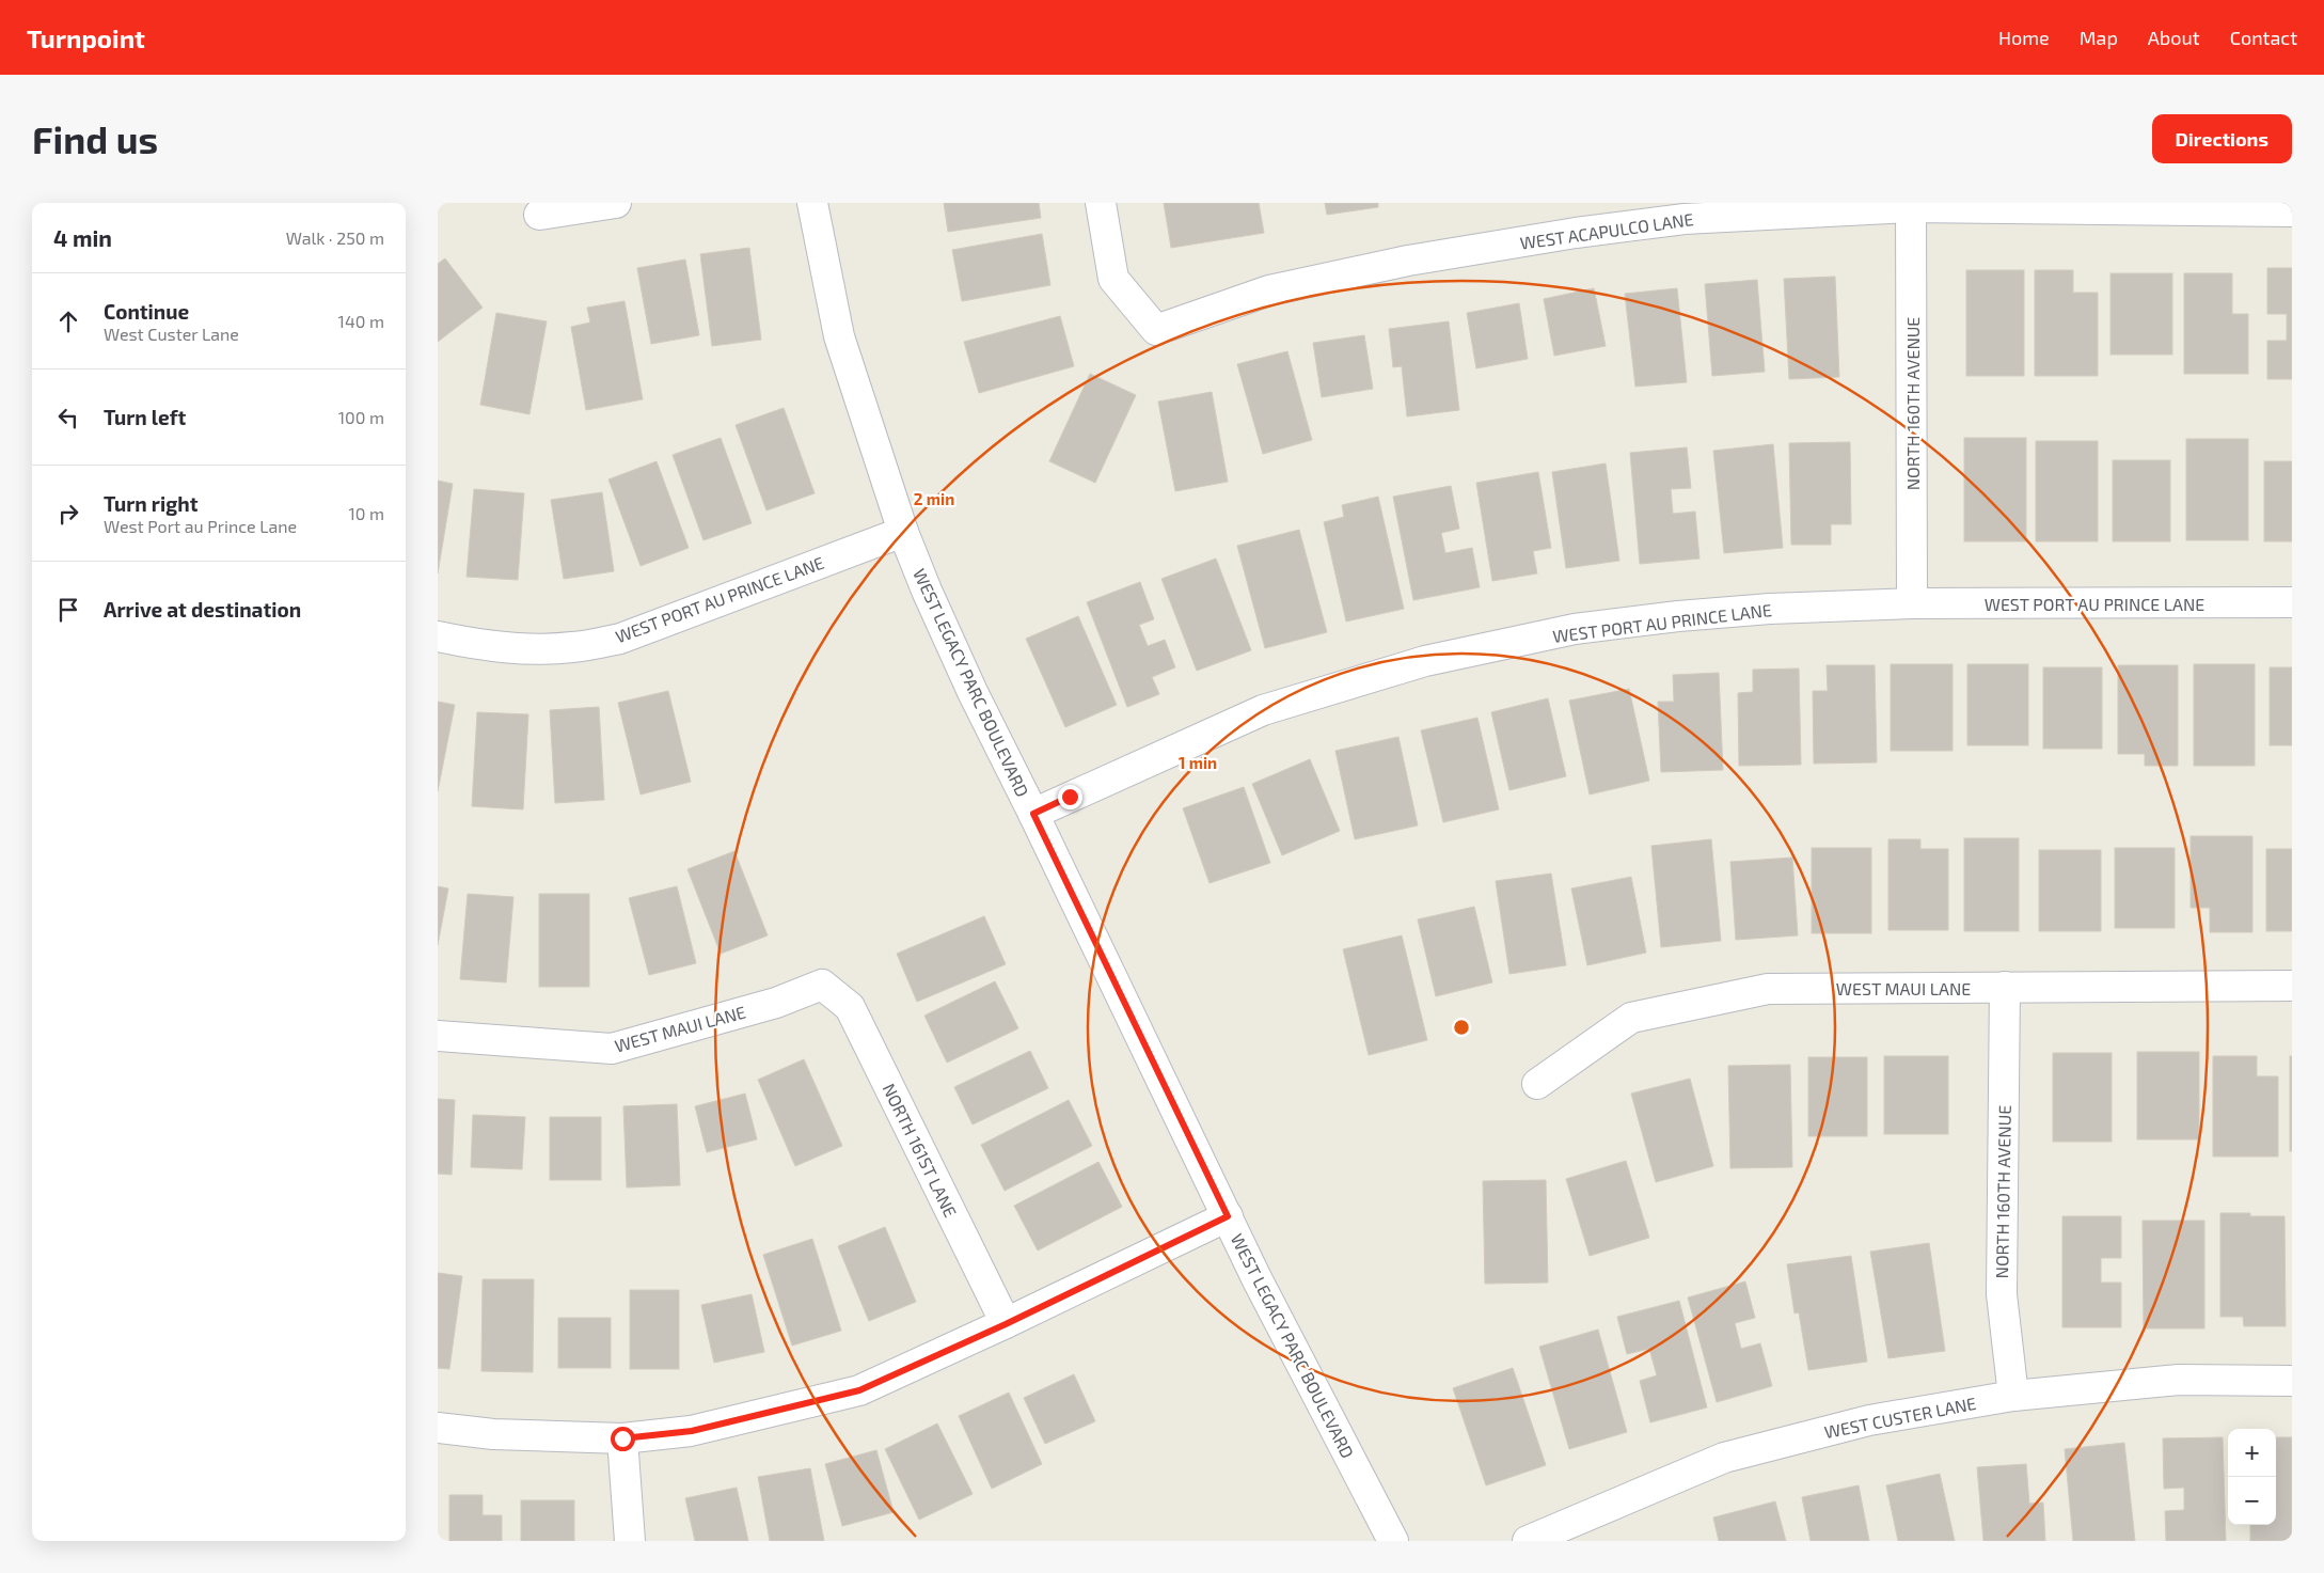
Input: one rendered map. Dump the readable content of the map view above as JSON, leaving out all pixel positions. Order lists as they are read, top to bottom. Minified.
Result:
{"streets":{"street":["WEST ACAPULCO LANE","NORTH 160TH AVENUE","WEST PORT AU PRINCE LANE","WEST LEGACY PARC BOULEVARD","WEST MAUI LANE","NORTH 161ST LANE","WEST CUSTER LANE"]},"crossings":[["WEST ACAPULCO LANE","NORTH 160TH AVENUE"],["NORTH 160TH AVENUE","WEST PORT AU PRINCE LANE"],["NORTH 160TH AVENUE","WEST MAUI LANE"],["NORTH 160TH AVENUE","WEST CUSTER LANE"],["WEST PORT AU PRINCE LANE","WEST LEGACY PARC BOULEVARD"],["WEST MAUI LANE","NORTH 161ST LANE"]],"page":{"header":"Turnpoint","nav":["Home","Map","About","Contact"],"buttons":"Directions","title":"Find us","heading":["4 min","Walk · 250 m"],"list":[["Continue","West Custer Lane","140 m"],["Turn left","100 m"],["Turn right","West Port au Prince Lane","10 m"],"Arrive at destination"],"map_buttons":["+","−"]},"rings":["2 min","1 min"]}
